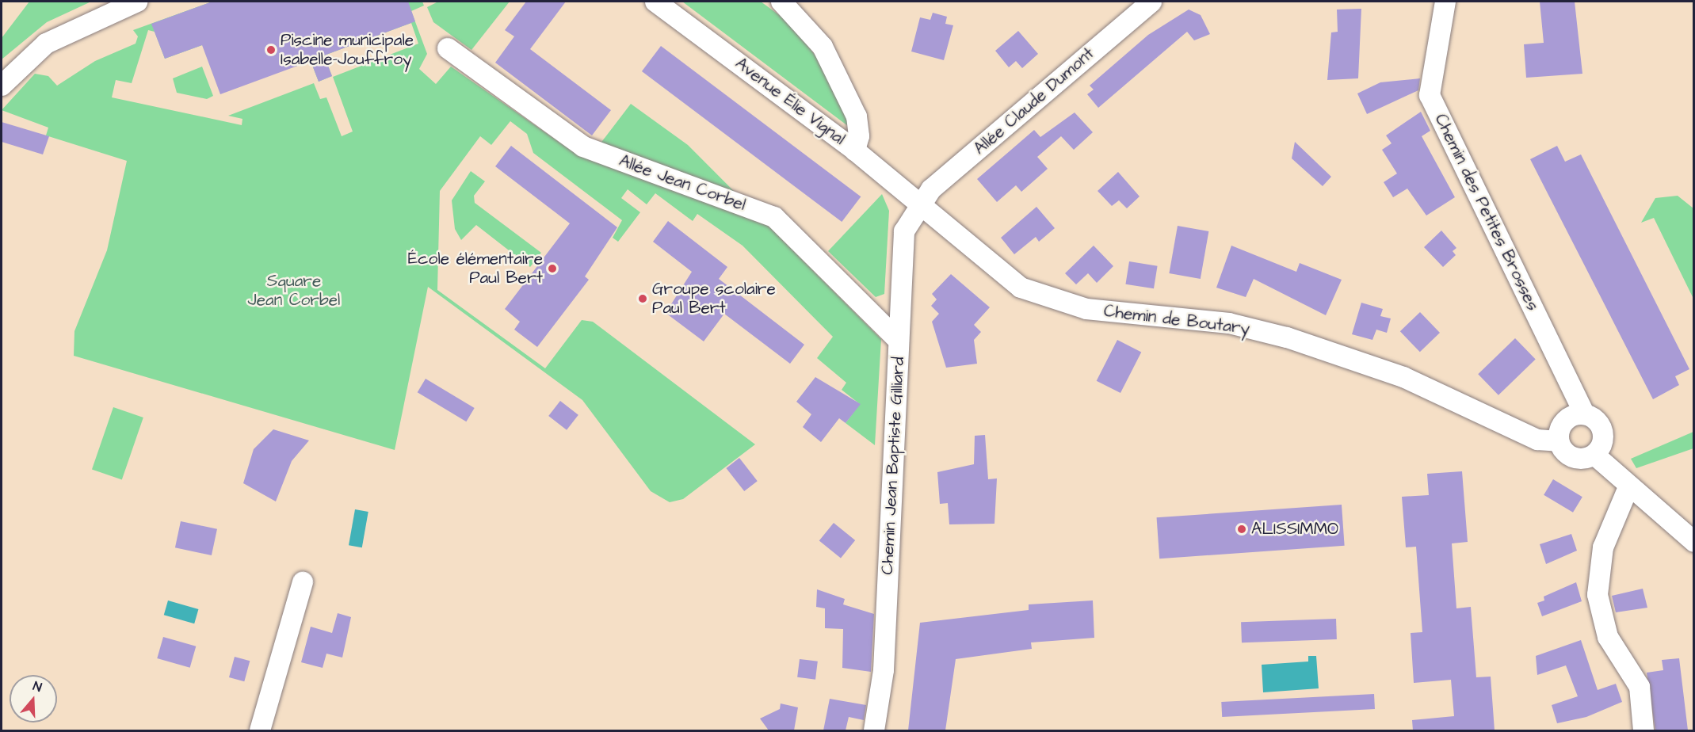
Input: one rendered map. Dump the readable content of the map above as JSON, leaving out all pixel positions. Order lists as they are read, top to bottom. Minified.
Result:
{"streets":{"street":["Avenue Élie Vignal","Allée Claude Dumont","Allée Jean Corbel","Chemin des Petites Brosses","Chemin de Boutary","Chemin Jean Baptiste Gilliard"]},"crossings":[["Avenue Élie Vignal","Allée Claude Dumont"],["Avenue Élie Vignal","Chemin de Boutary"],["Avenue Élie Vignal","Chemin Jean Baptiste Gilliard"],["Allée Claude Dumont","Chemin de Boutary"],["Allée Claude Dumont","Chemin Jean Baptiste Gilliard"],["Allée Jean Corbel","Chemin Jean Baptiste Gilliard"],["Chemin des Petites Brosses","Chemin de Boutary"],["Chemin de Boutary","Chemin Jean Baptiste Gilliard"]],"parks":["Square Jean Corbel"],"places":["Piscine municipale Isabelle-Jouffroy","École élémentaire Paul Bert","Groupe scolaire Paul Bert","ALISSIMMO"],"north":"top"}
